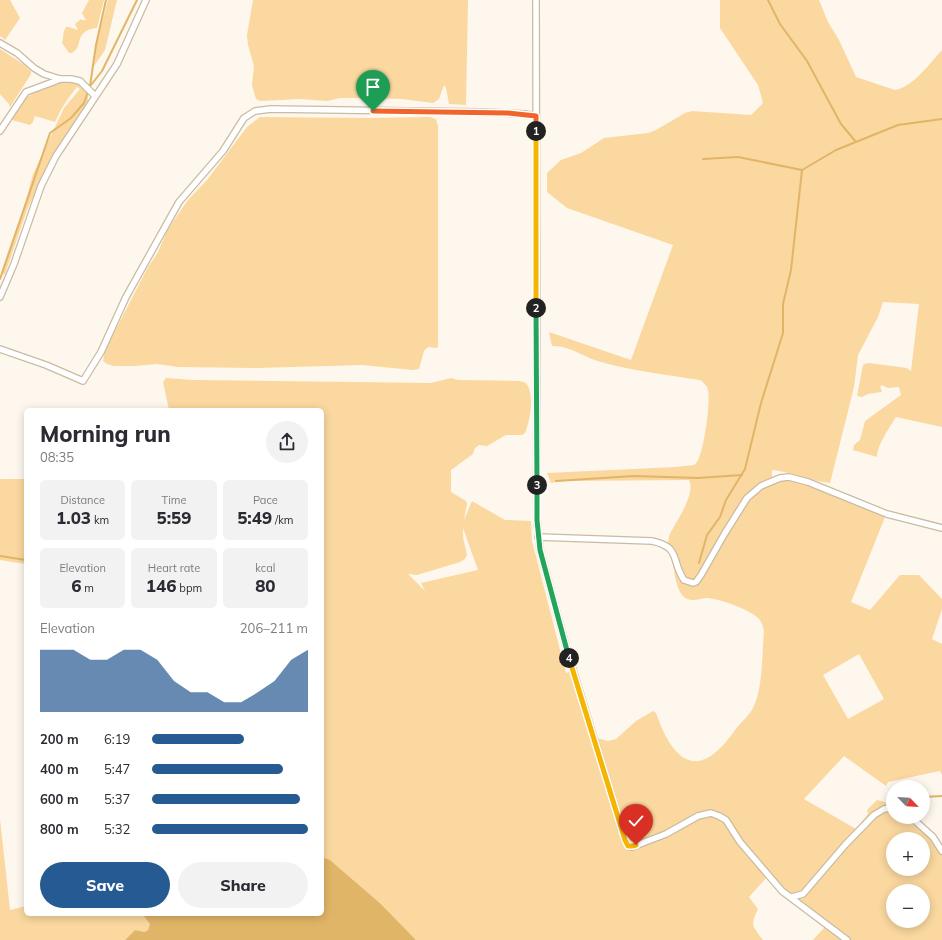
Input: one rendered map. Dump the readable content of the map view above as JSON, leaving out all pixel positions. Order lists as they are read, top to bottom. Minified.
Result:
{"north":"bottom right","page":{"pins":["1","2","3","4"],"heading":["Morning run","08:35"],"stats":[["Distance","1.03 km"],["Time","5:59"],["Pace","5:49 /km"],["Elevation","6 m"],["Heart rate","146 bpm"],["kcal","80"]],"chart":["Elevation","206–211 m"],"list":[{"name":"200 m","note":"6:19"},{"name":"400 m","note":"5:47"},{"name":"600 m","note":"5:37"},{"name":"800 m","note":"5:32"}],"map_buttons":["+","−"],"buttons":["Save","Share"]}}
